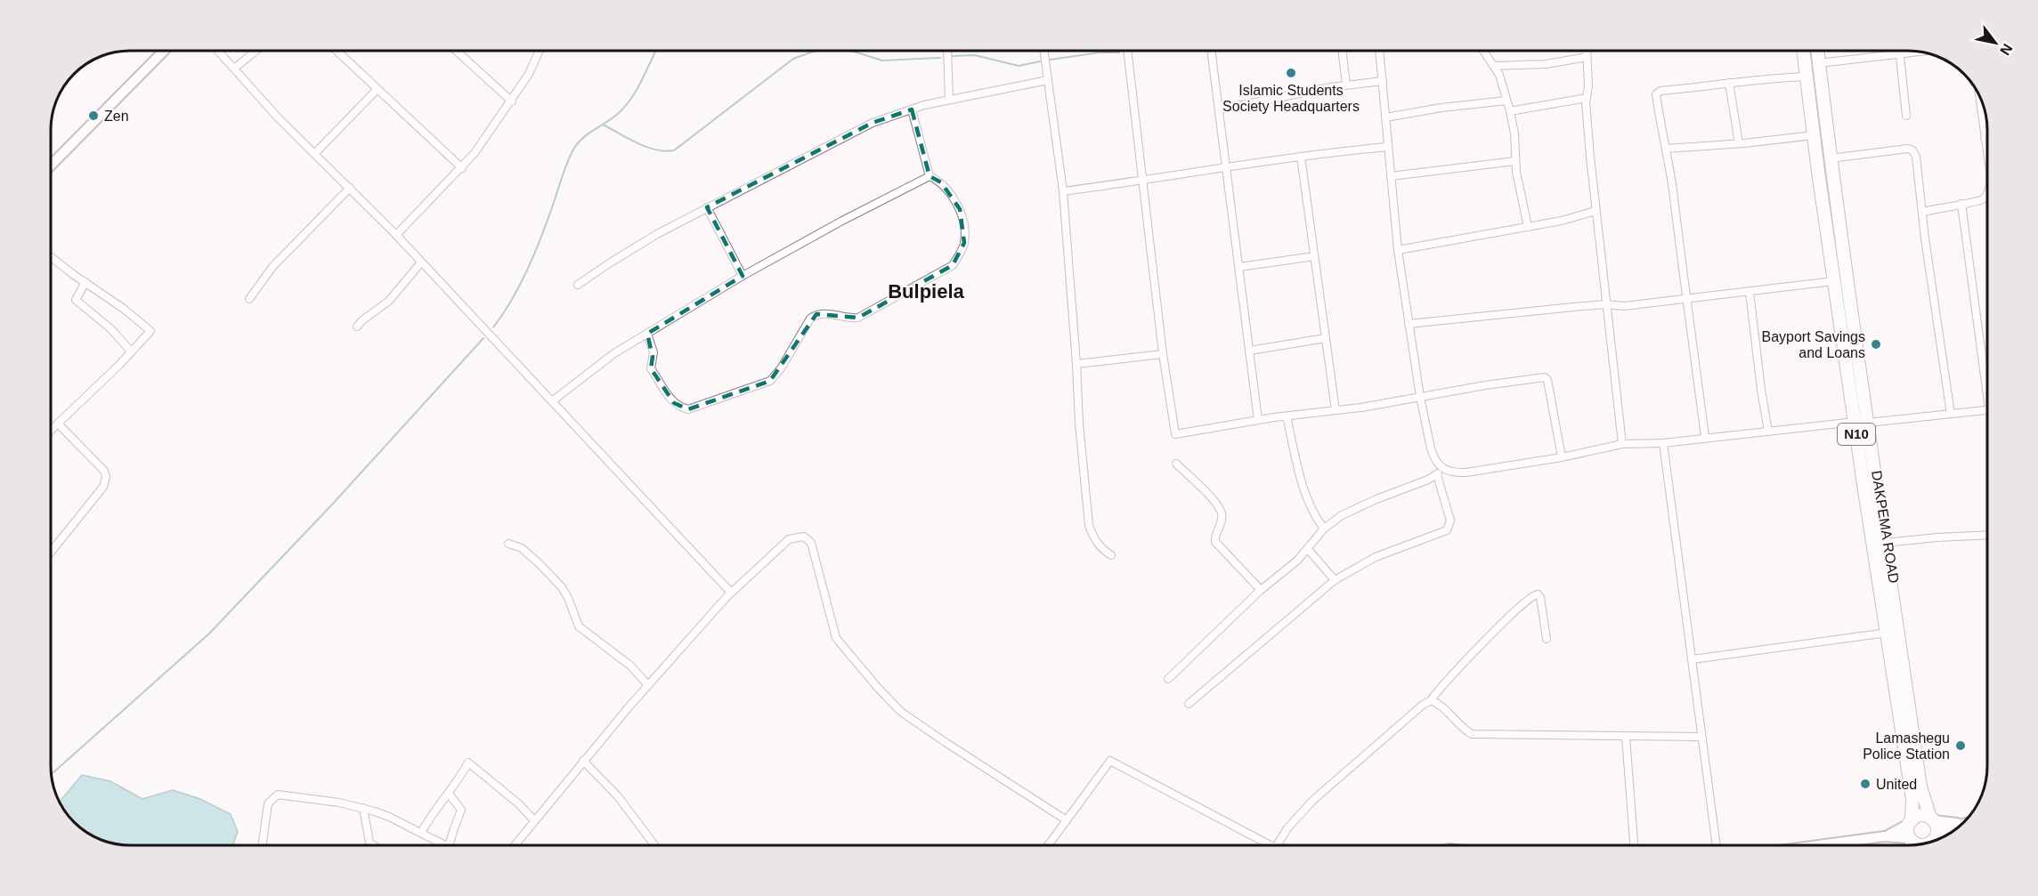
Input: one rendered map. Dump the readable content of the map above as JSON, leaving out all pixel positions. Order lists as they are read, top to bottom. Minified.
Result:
{"streets":{"highway":["N10","DAKPEMA ROAD"]},"crossings":[["N10","DAKPEMA ROAD"]],"districts":["Bulpiela"],"places":["Islamic Students Society Headquarters","Zen","Bayport Savings and Loans","Lamashegu Police Station","United"],"north":"bottom right"}
